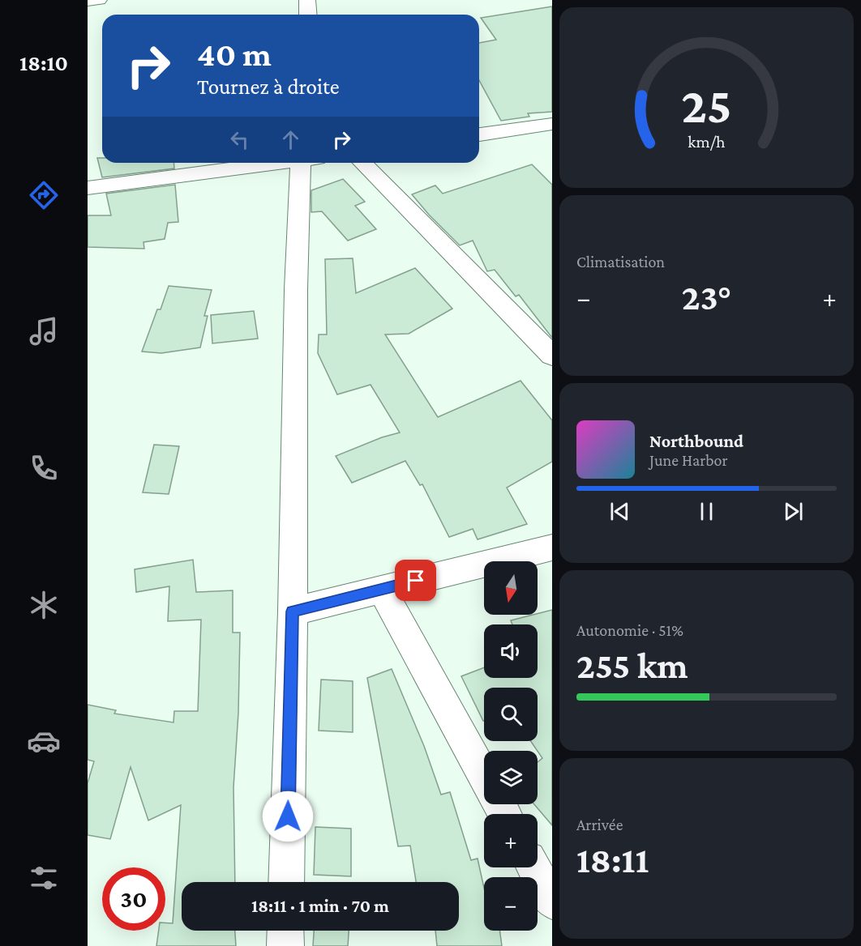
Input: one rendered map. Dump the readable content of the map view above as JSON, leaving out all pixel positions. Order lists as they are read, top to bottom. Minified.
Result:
{"north":"bottom","page":{"tabs":"18:10","turn":["40 m","Tournez à droite"],"tile":["Climatisation",["Autonomie · 51%","255 km"],["Arrivée","18:11"]],"heat":["−","23°","+"],"song":["Northbound","June Harbor"],"map_buttons":["+","−"],"limit":"30","trip":"18:11 · 1 min · 70 m","gauge":["25","km/h"]}}
